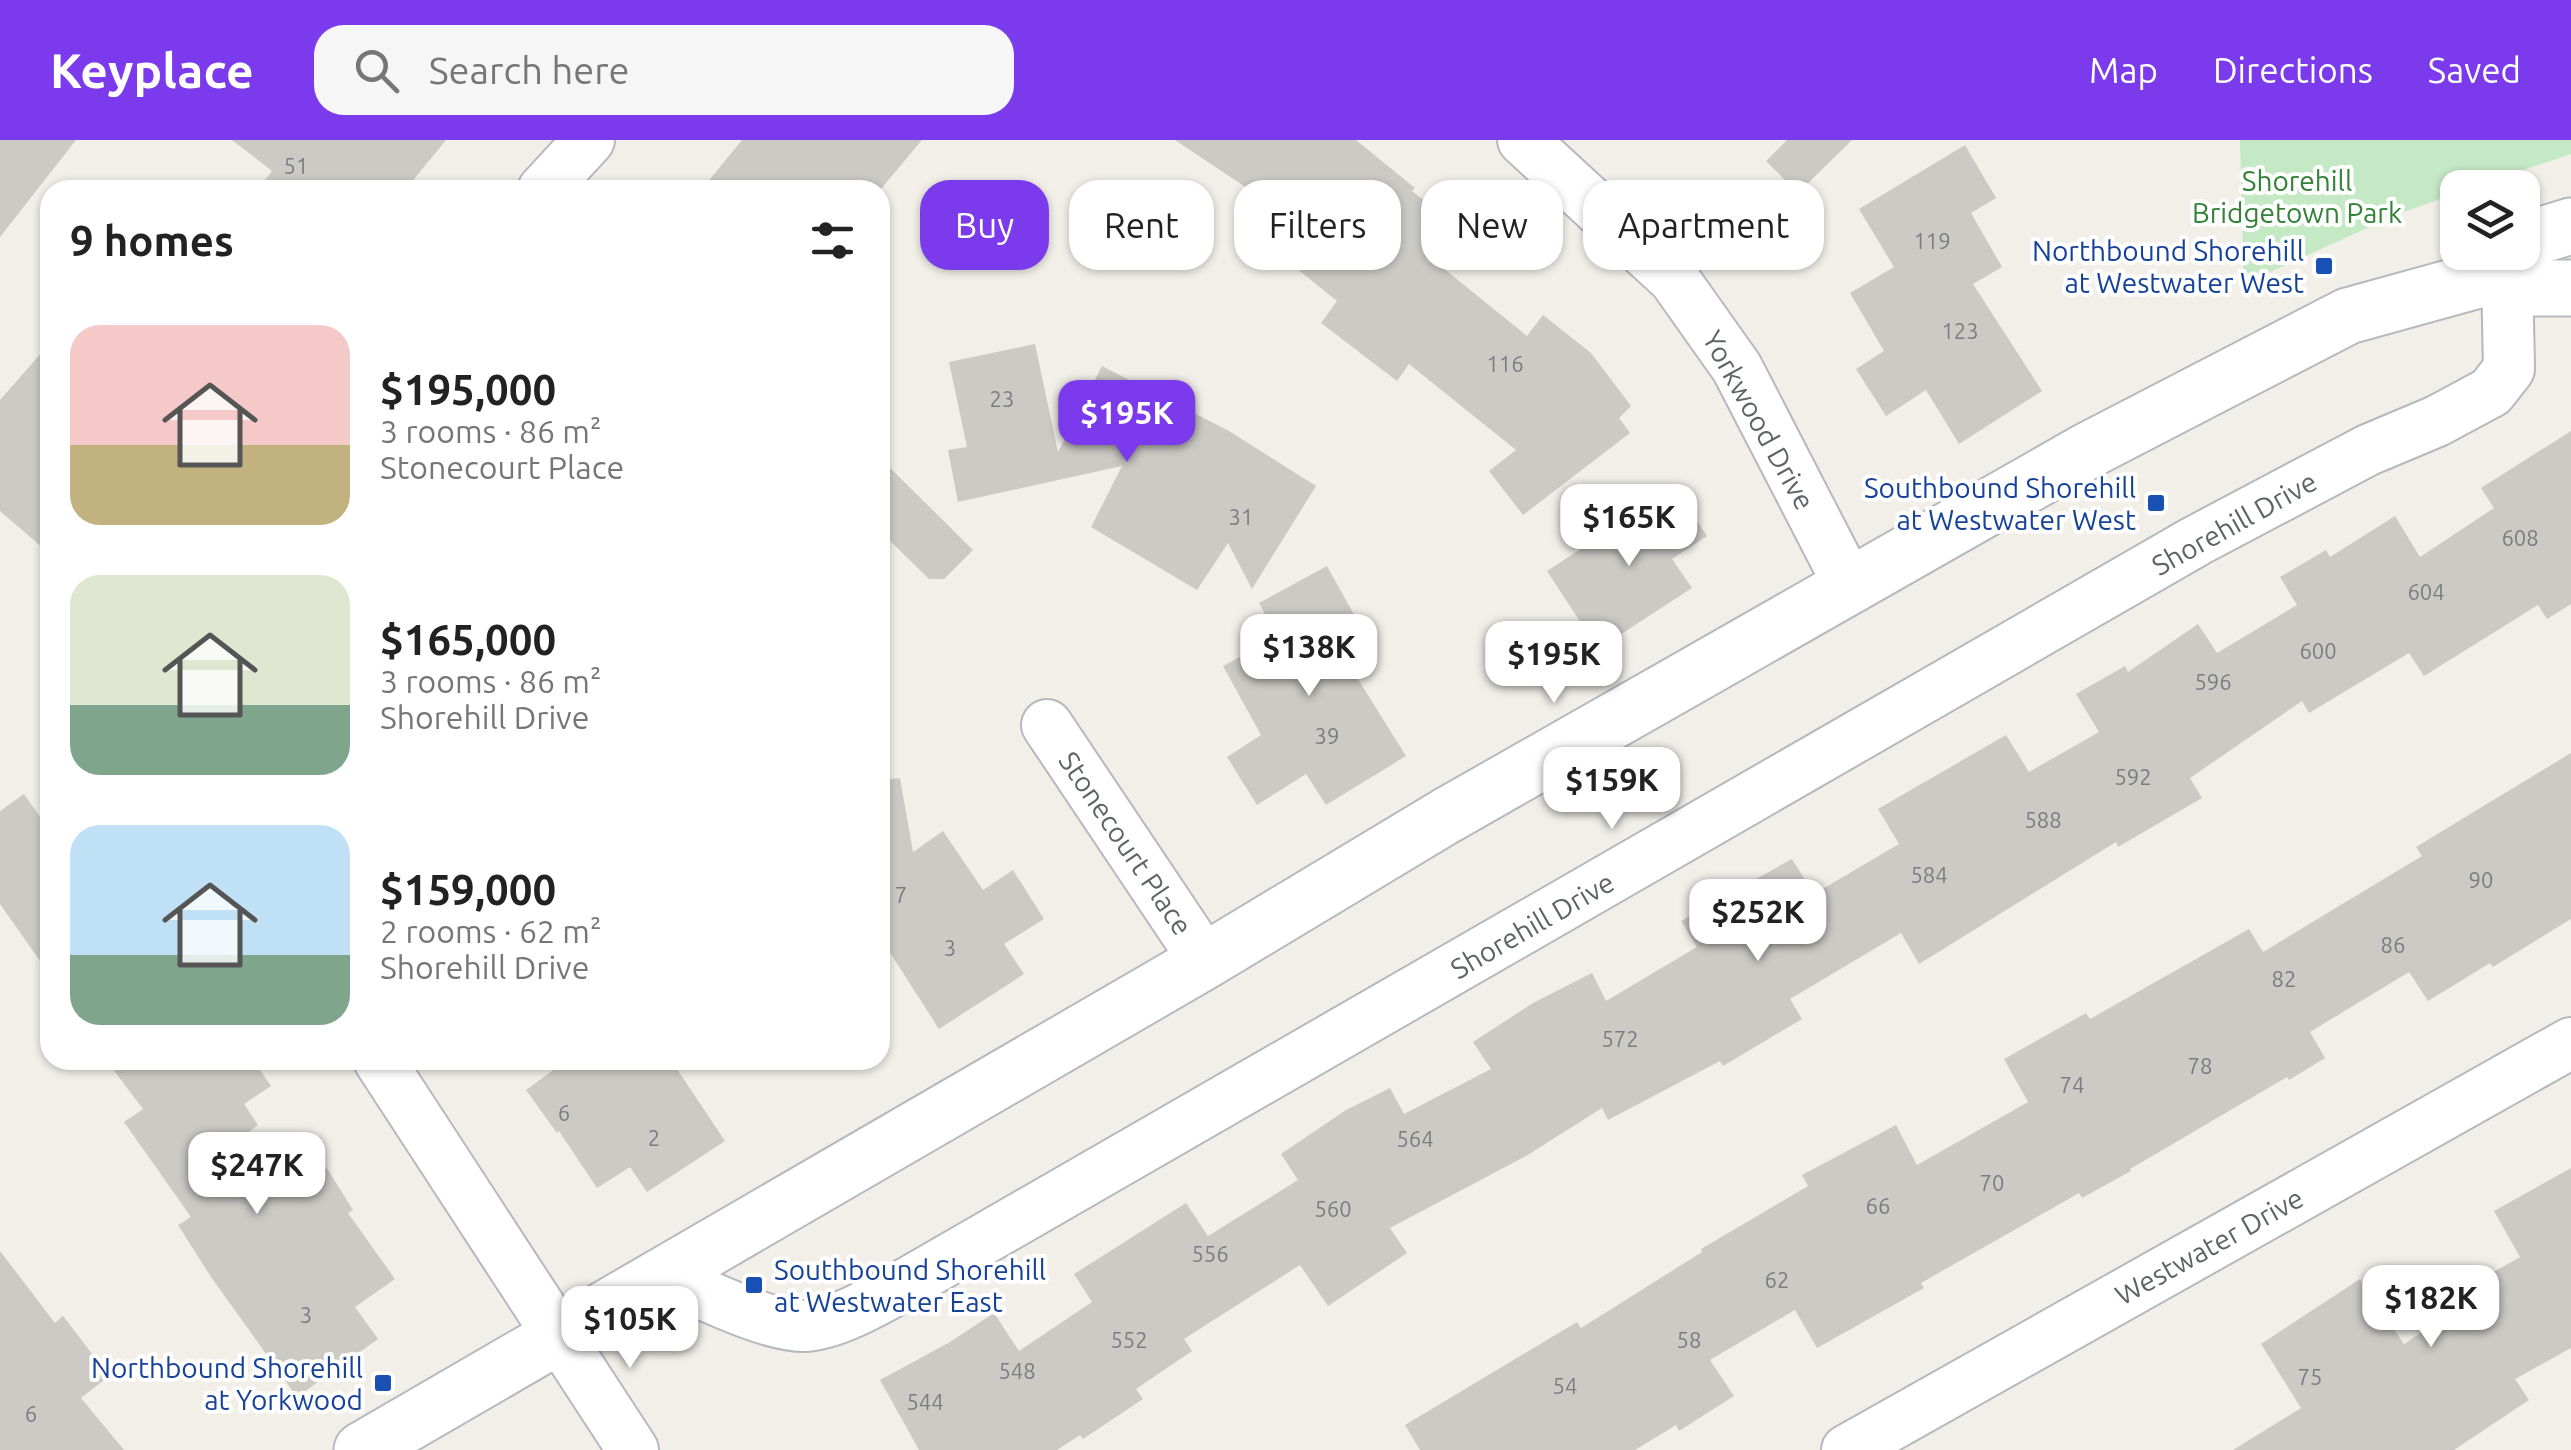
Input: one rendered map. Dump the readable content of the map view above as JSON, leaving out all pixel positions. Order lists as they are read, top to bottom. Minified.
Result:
{"streets":{"street":["Yorkwood Drive","Shorehill Drive","Stonecourt Place","Westwater Drive"]},"parks":["Shorehill Bridgetown Park"],"places":{"transit":["Northbound Shorehill at Westwater West","Southbound Shorehill at Westwater West","Southbound Shorehill at Westwater East","Northbound Shorehill at Yorkwood"]},"house_numbers":["51","119","123","116","23","31","608","604","600","596","39","592","588","584","90","7","86","3","82","572","78","74","6","2","564","70","66","560","556","62","3","552","58","548","75","54","544","6"],"page":{"header":"Keyplace","search":"Search here","nav":["Map","Directions","Saved"],"chip":["Buy","Rent","Filters","New","Apartment"],"heading":"9 homes","list":[{"name":"$195,000","note":"3 rooms · 86 m² · Stonecourt Place"},{"name":"$165,000","note":"3 rooms · 86 m² · Shorehill Drive"},{"name":"$159,000","note":"2 rooms · 62 m² · Shorehill Drive"}],"price":["$195K","$165K","$138K","$195K","$159K","$252K","$247K","$182K","$105K"]}}
